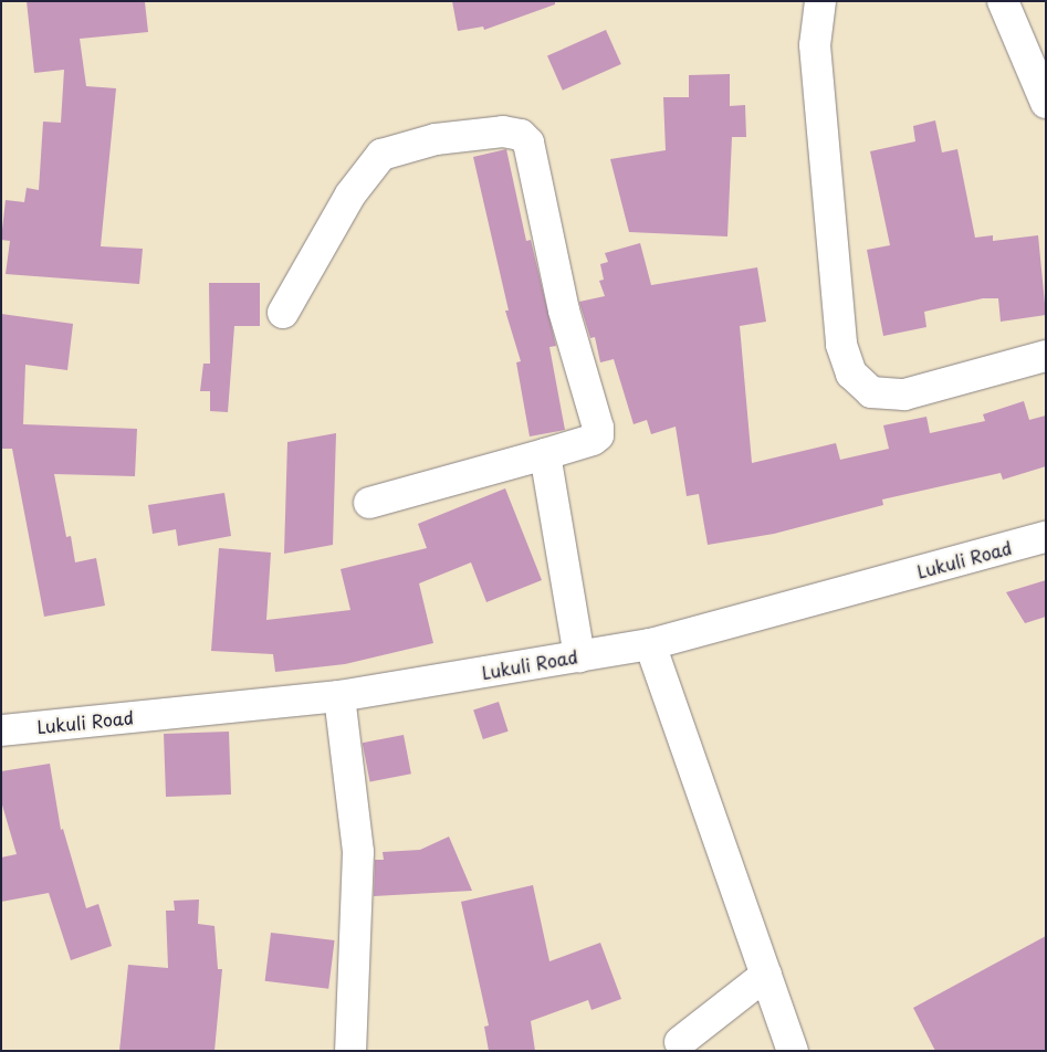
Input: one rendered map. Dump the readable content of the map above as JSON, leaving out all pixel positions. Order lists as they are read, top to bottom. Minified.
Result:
{"streets":{"street":["Lukuli Road"]}}
